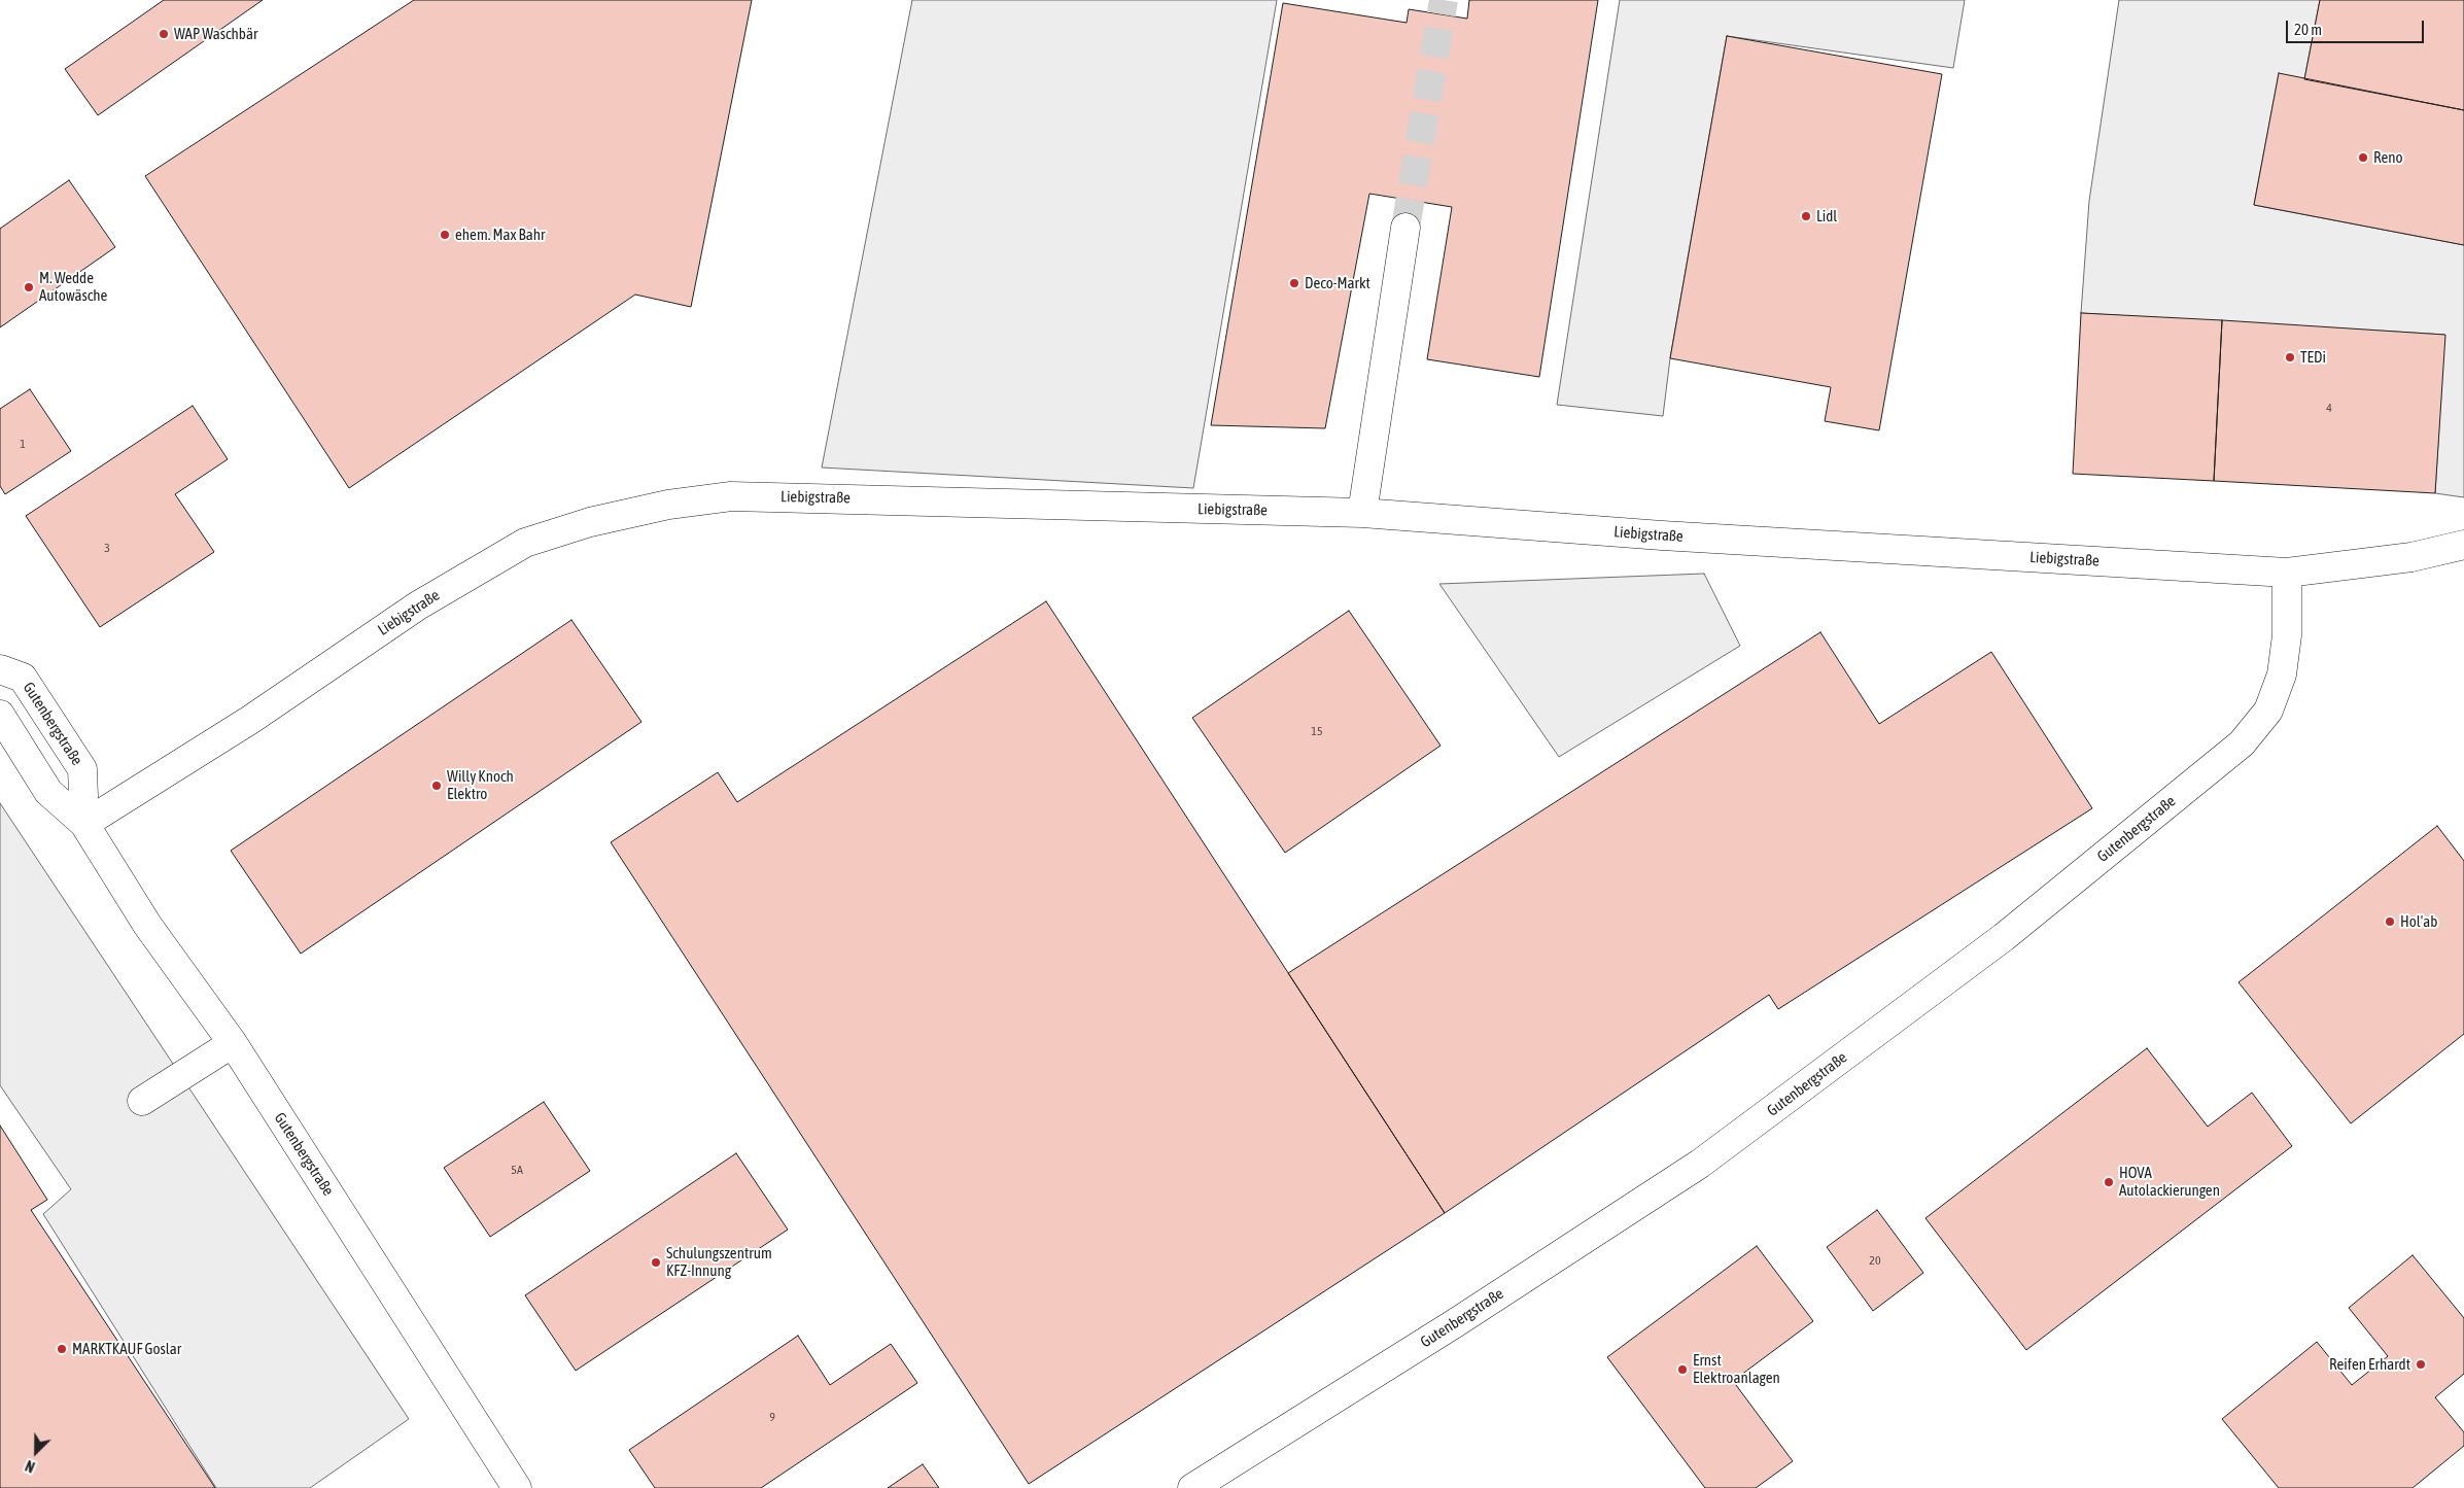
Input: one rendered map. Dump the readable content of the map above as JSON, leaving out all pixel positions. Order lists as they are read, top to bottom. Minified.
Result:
{"streets":{"street":["Liebigstraße","Gutenbergstraße"]},"crossings":[["Liebigstraße","Gutenbergstraße"]],"places":["WAP Waschbär","Reno","Lidl","ehem. Max Bahr","Deco-Markt","M. Wedde Autowäsche","TEDi","Willy Knoch Elektro","Hol'ab","HOVA Autolackierungen","Schulungszentrum KFZ-Innung","MARKTKAUF Goslar","Reifen Erhardt","Ernst Elektroanlagen"],"house_numbers":["4","1","3","15","5A","20","9"],"scale_bar":"20 m","north":"bottom left"}
